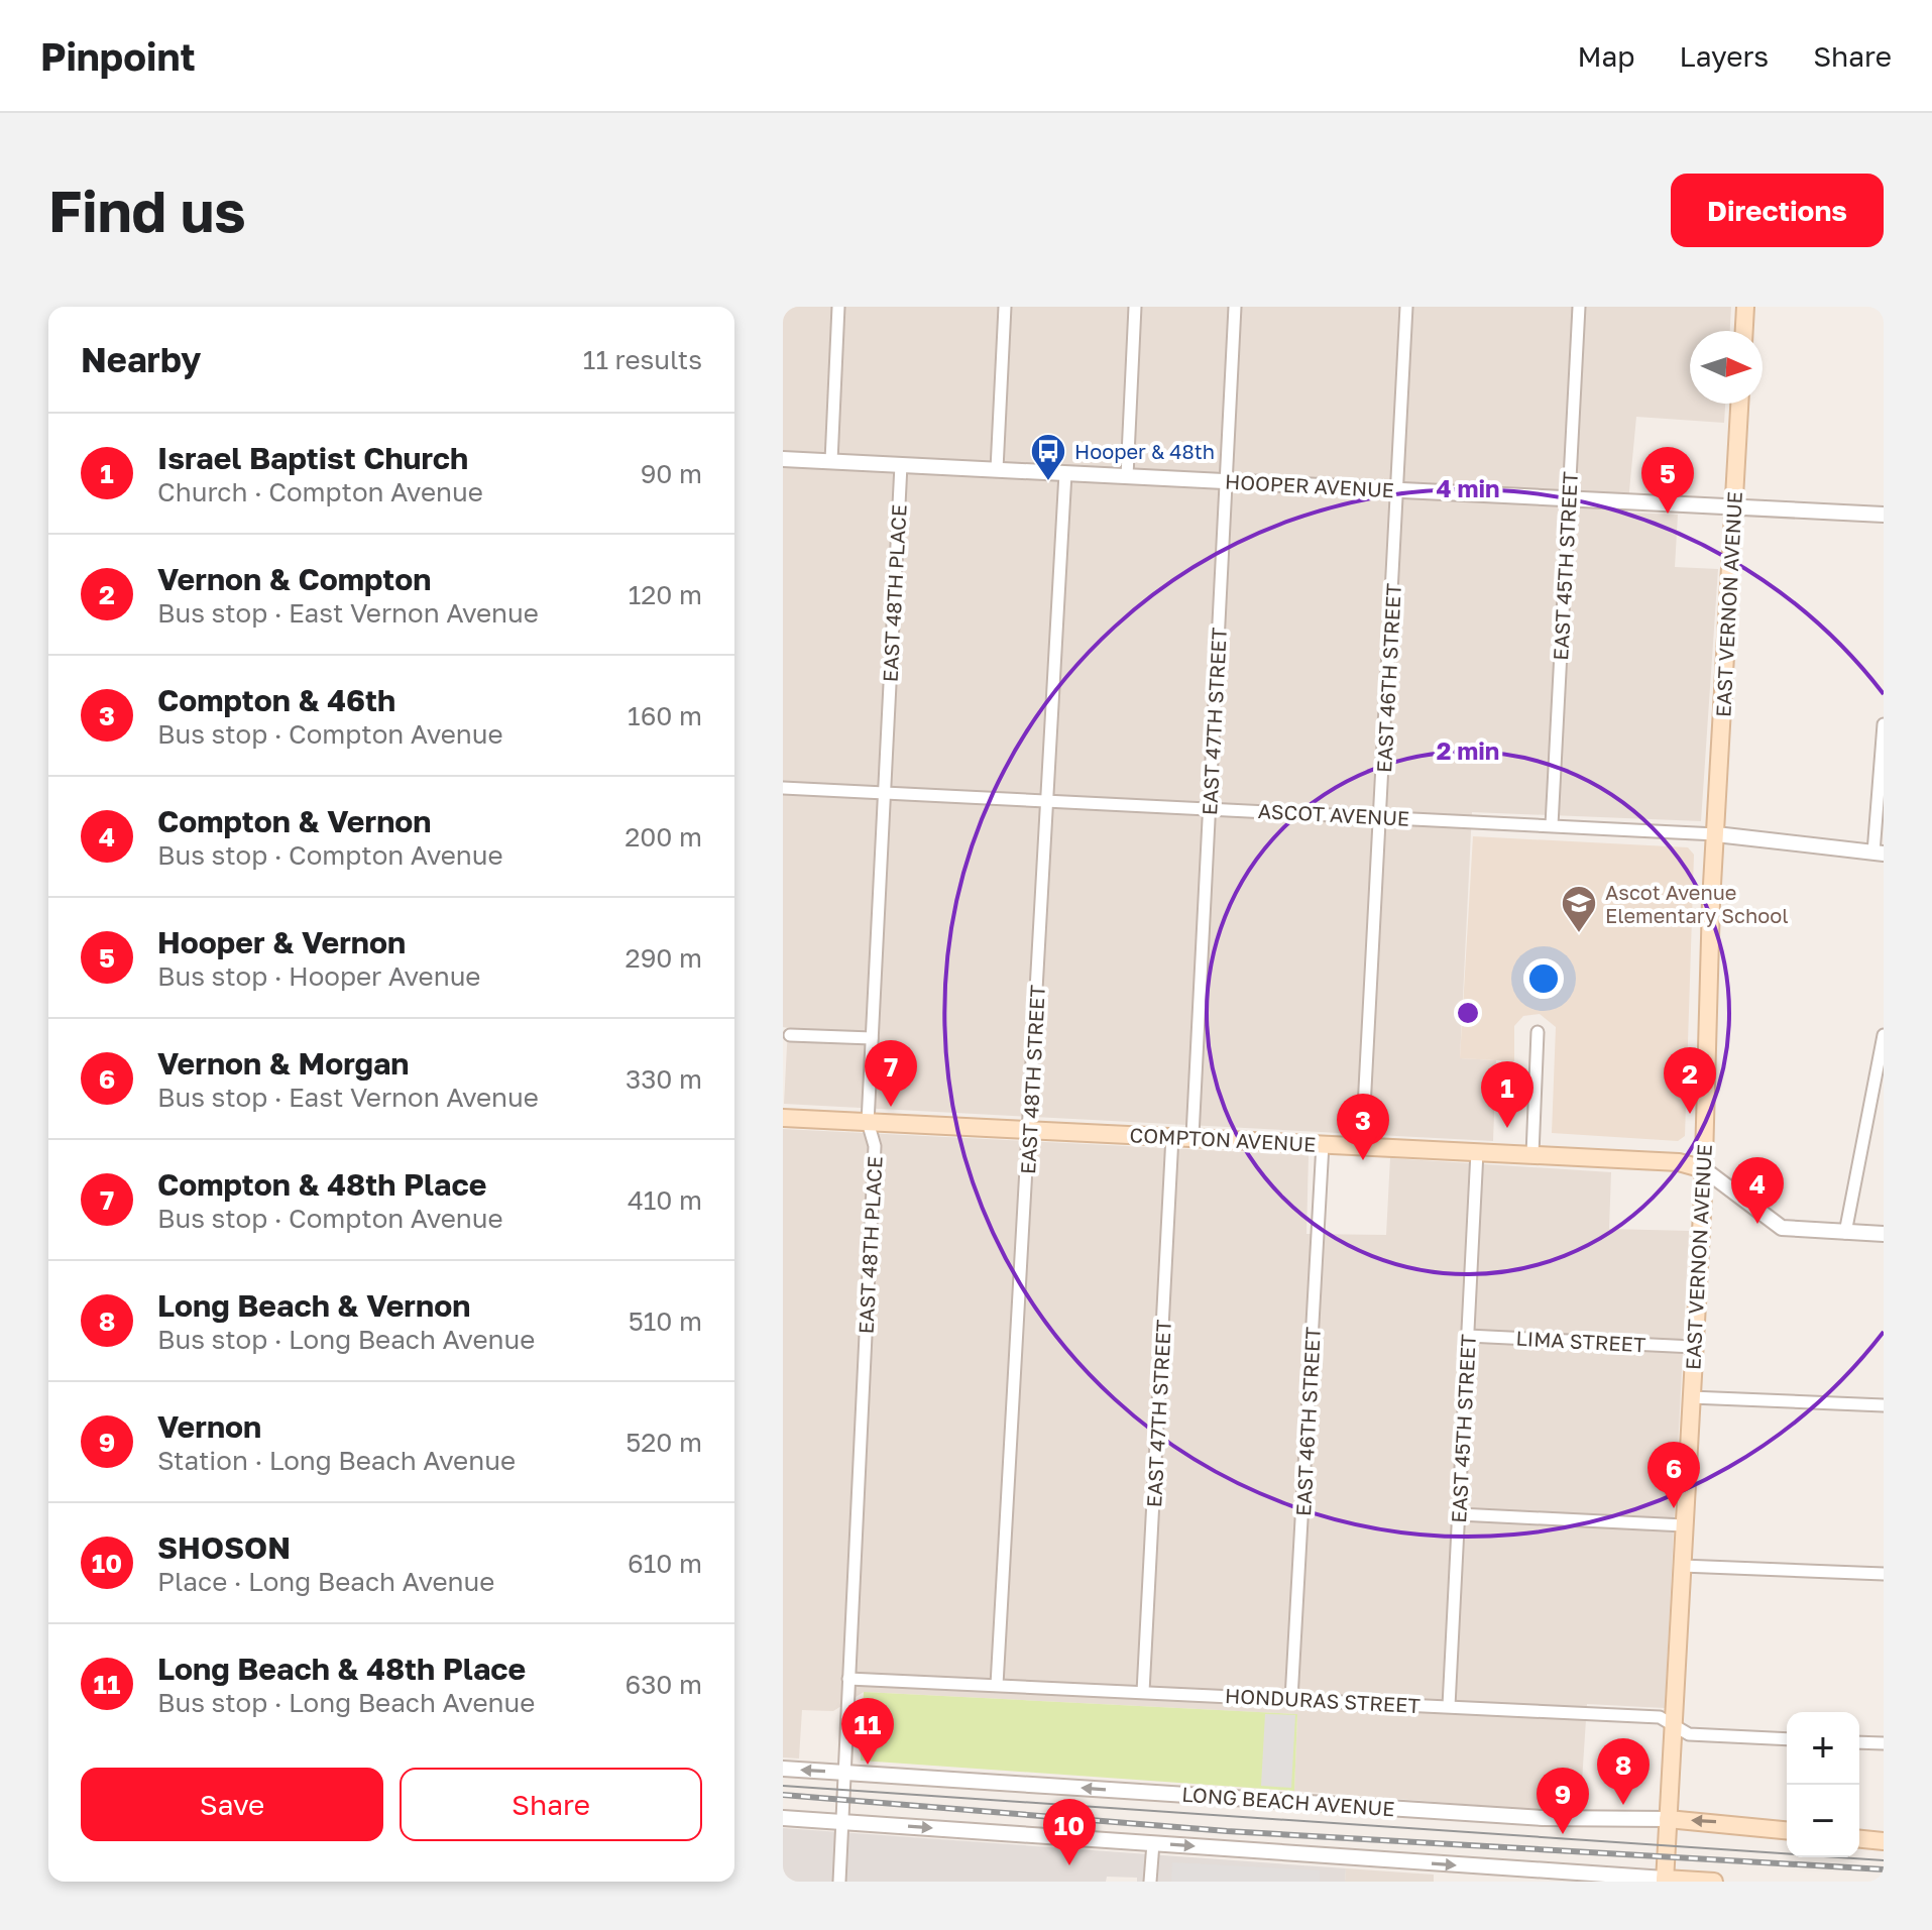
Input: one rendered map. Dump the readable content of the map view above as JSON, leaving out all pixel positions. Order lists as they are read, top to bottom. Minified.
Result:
{"streets":{"main road":["EAST VERNON AVENUE","COMPTON AVENUE","LONG BEACH AVENUE"],"street":["HOOPER AVENUE","EAST 45TH STREET","EAST 48TH PLACE","EAST 46TH STREET","EAST 47TH STREET","ASCOT AVENUE","EAST 48TH STREET","LIMA STREET","HONDURAS STREET"]},"crossings":[["HOOPER AVENUE","EAST 45TH STREET"],["HOOPER AVENUE","EAST 48TH PLACE"],["HOOPER AVENUE","EAST VERNON AVENUE"],["HOOPER AVENUE","EAST 46TH STREET"],["HOOPER AVENUE","EAST 47TH STREET"],["HOOPER AVENUE","EAST 48TH STREET"],["EAST 45TH STREET","ASCOT AVENUE"],["EAST 45TH STREET","COMPTON AVENUE"],["EAST 45TH STREET","LIMA STREET"],["EAST 45TH STREET","HONDURAS STREET"],["EAST 48TH PLACE","ASCOT AVENUE"],["EAST 48TH PLACE","COMPTON AVENUE"],["EAST 48TH PLACE","HONDURAS STREET"],["EAST 48TH PLACE","LONG BEACH AVENUE"],["EAST VERNON AVENUE","ASCOT AVENUE"],["EAST VERNON AVENUE","COMPTON AVENUE"],["EAST VERNON AVENUE","LIMA STREET"],["EAST VERNON AVENUE","HONDURAS STREET"],["EAST VERNON AVENUE","LONG BEACH AVENUE"],["EAST 46TH STREET","ASCOT AVENUE"],["EAST 46TH STREET","COMPTON AVENUE"],["EAST 46TH STREET","HONDURAS STREET"],["EAST 47TH STREET","ASCOT AVENUE"],["EAST 47TH STREET","COMPTON AVENUE"],["EAST 47TH STREET","HONDURAS STREET"],["ASCOT AVENUE","EAST 48TH STREET"],["EAST 48TH STREET","COMPTON AVENUE"],["EAST 48TH STREET","HONDURAS STREET"]],"places":{"bus stop":["Hooper & 48th"],"school or university":["Ascot Avenue Elementary School"]},"north":"right","page":{"header":"Pinpoint","nav":["Map","Layers","Share"],"buttons":["Directions",["Save","Share"]],"title":"Find us","heading":["Nearby","11 results"],"list":[{"mark":"1","name":"Israel Baptist Church","note":"Church · Compton Avenue","value":"90 m"},{"mark":"2","name":"Vernon & Compton","note":"Bus stop · East Vernon Avenue","value":"120 m"},{"mark":"3","name":"Compton & 46th","note":"Bus stop · Compton Avenue","value":"160 m"},{"mark":"4","name":"Compton & Vernon","note":"Bus stop · Compton Avenue","value":"200 m"},{"mark":"5","name":"Hooper & Vernon","note":"Bus stop · Hooper Avenue","value":"290 m"},{"mark":"6","name":"Vernon & Morgan","note":"Bus stop · East Vernon Avenue","value":"330 m"},{"mark":"7","name":"Compton & 48th Place","note":"Bus stop · Compton Avenue","value":"410 m"},{"mark":"8","name":"Long Beach & Vernon","note":"Bus stop · Long Beach Avenue","value":"510 m"},{"mark":"9","name":"Vernon","note":"Station · Long Beach Avenue","value":"520 m"},{"mark":"10","name":"SHOSON","note":"Place · Long Beach Avenue","value":"610 m"},{"mark":"11","name":"Long Beach & 48th Place","note":"Bus stop · Long Beach Avenue","value":"630 m"}],"pins":["5","7","2","1","3","4","6","11","8","9","10"],"map_buttons":["+","−"]},"rings":["4 min","2 min"]}
